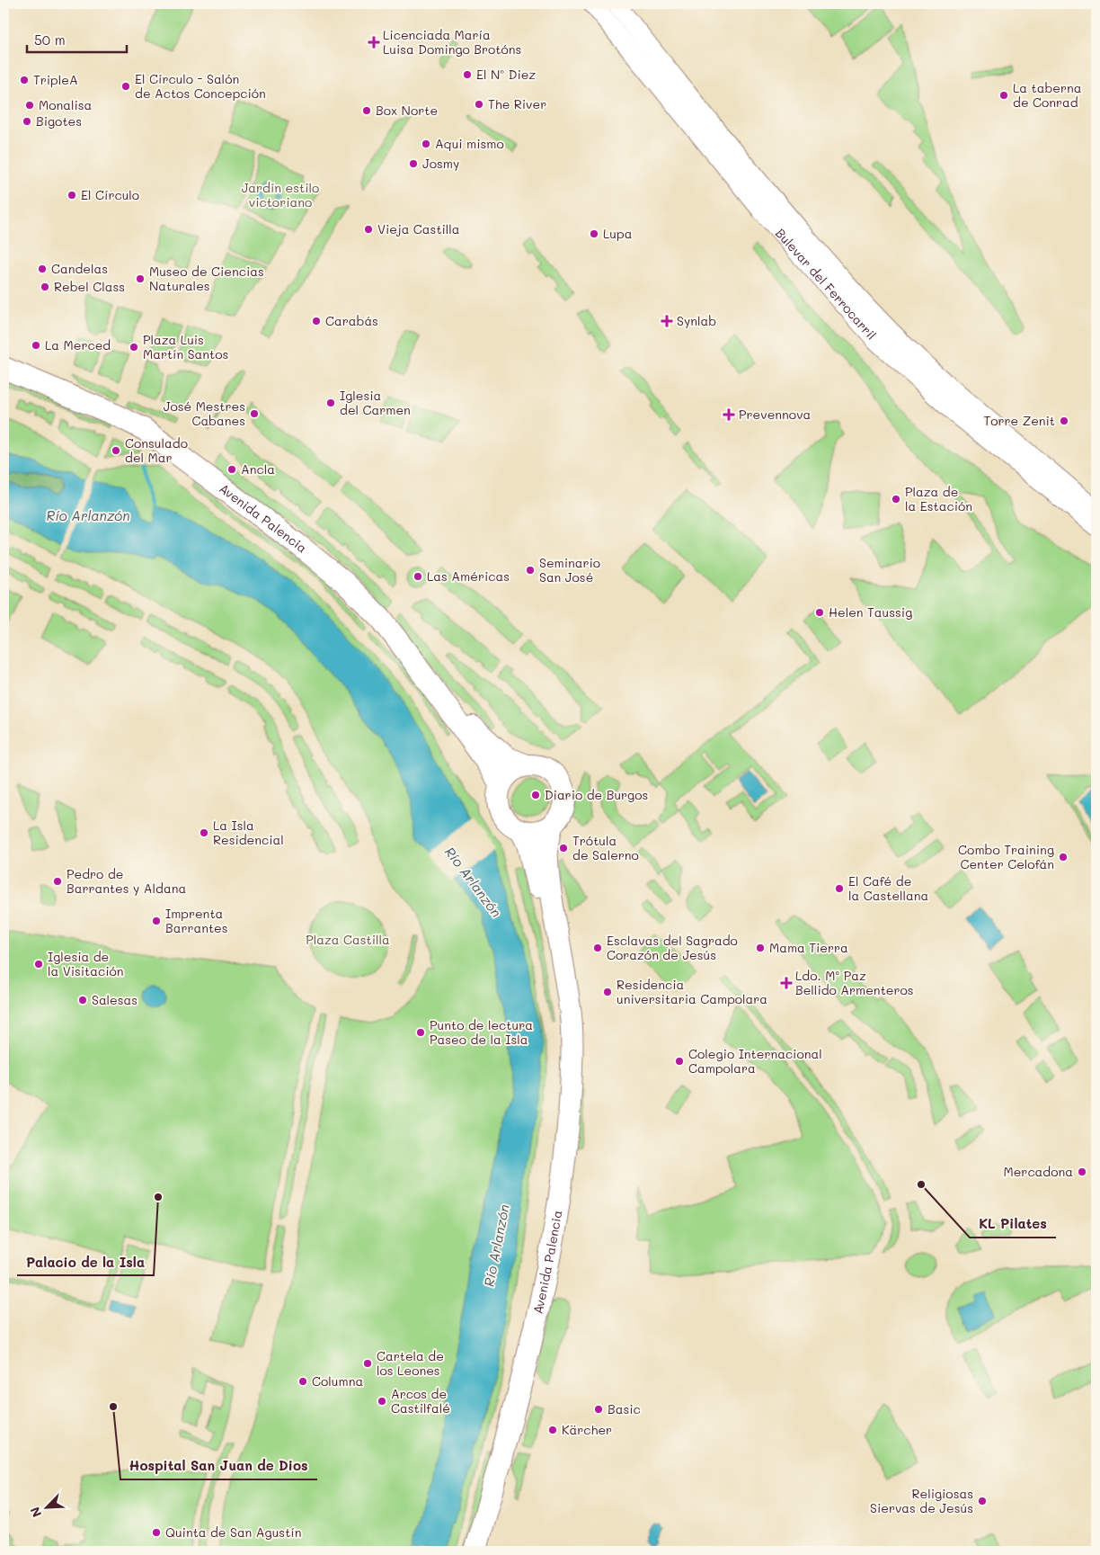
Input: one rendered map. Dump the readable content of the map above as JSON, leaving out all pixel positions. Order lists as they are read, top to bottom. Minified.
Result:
{"streets":{"highway":["Avenida Palencia"],"main road":["Bulevar del Ferrocarril"]},"water":["Río Arlanzón"],"parks":["Jardín estilo victoriano","Plaza Castilla"],"places":{"health":["Licenciada María Luisa Domingo Brotóns","Synlab","Prevennova","Ldo. Mª Paz Bellido Armenteros"],"other":["El Nº Diez","TripleA","El Círculo - Salón de Actos Concepción","La taberna de Conrad","The River","Monalisa","Box Norte","Bigotes","Aqui mismo","Josmy","El Círculo","Vieja Castilla","Lupa","Candelas","Museo de Ciencias Naturales","Rebel Class","Carabás","La Merced","Plaza Luis Martín Santos","Iglesia del Carmen","José Mestres Cabanes","Torre Zenit","Consulado del Mar","Ancla","Plaza de la Estación","Seminario San José","Las Américas","Helen Taussig","Diario de Burgos","La Isla Residencial","Trótula de Salerno","Combo Training Center Celofán","Pedro de Barrantes y Aldana","El Café de la Castellana","Imprenta Barrantes","Esclavas del Sagrado Corazón de Jesús","Mama Tierra","Iglesia de la Visitación","Residencia universitaria Campolara","Salesas","Punto de lectura Paseo de la Isla","Colegio Internacional Campolara","Mercadona","KL Pilates","Palacio de la Isla","Cartela de los Leones","Columna","Arcos de Castilfalé","Hospital San Juan de Dios","Basic","Kärcher","Religiosas Siervas de Jesús","Quinta de San Agustín"]},"scale_bar":"50 m","north":"bottom left"}
